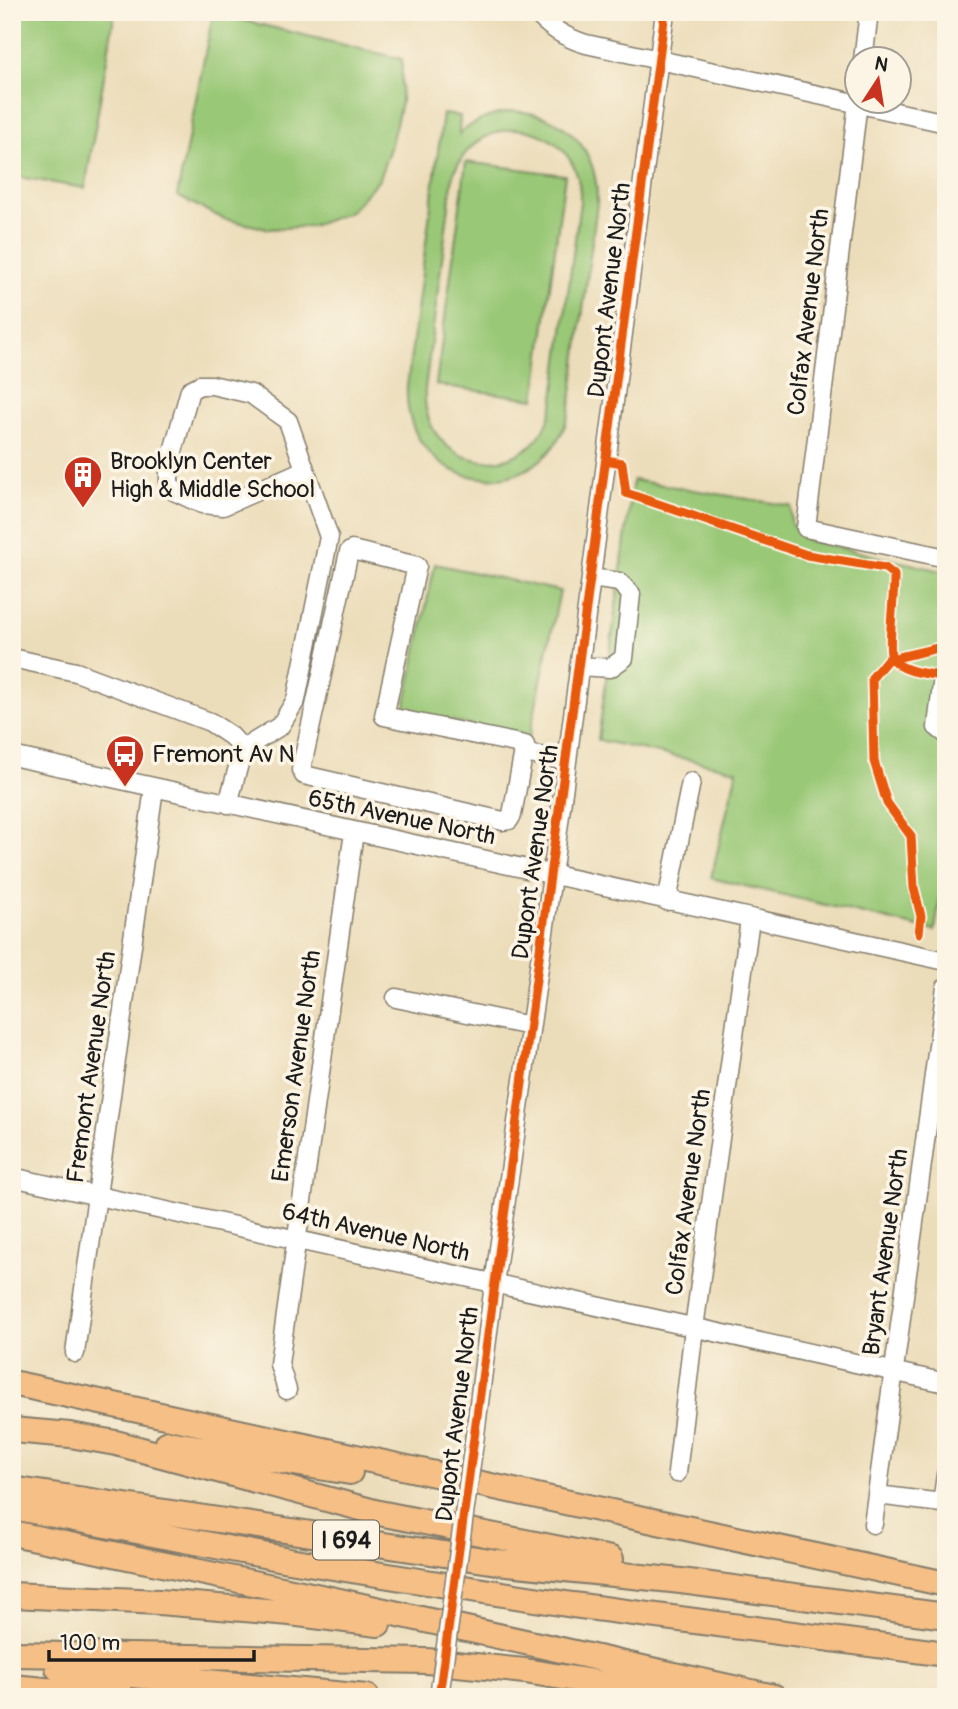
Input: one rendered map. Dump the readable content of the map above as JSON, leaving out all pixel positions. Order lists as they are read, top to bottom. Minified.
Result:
{"streets":{"highway":["I 694"],"street":["Dupont Avenue North","Colfax Avenue North","65th Avenue North","Emerson Avenue North","Fremont Avenue North","64th Avenue North","Bryant Avenue North"]},"crossings":[["Dupont Avenue North","65th Avenue North"],["Dupont Avenue North","64th Avenue North"],["Colfax Avenue North","65th Avenue North"],["Colfax Avenue North","64th Avenue North"],["65th Avenue North","Emerson Avenue North"],["65th Avenue North","Fremont Avenue North"],["Emerson Avenue North","64th Avenue North"],["Fremont Avenue North","64th Avenue North"],["64th Avenue North","Bryant Avenue North"]],"places":{"building":["Brooklyn Center High & Middle School"],"bus stop":["Fremont Av N"]},"scale_bar":"100 m","north":"top"}
